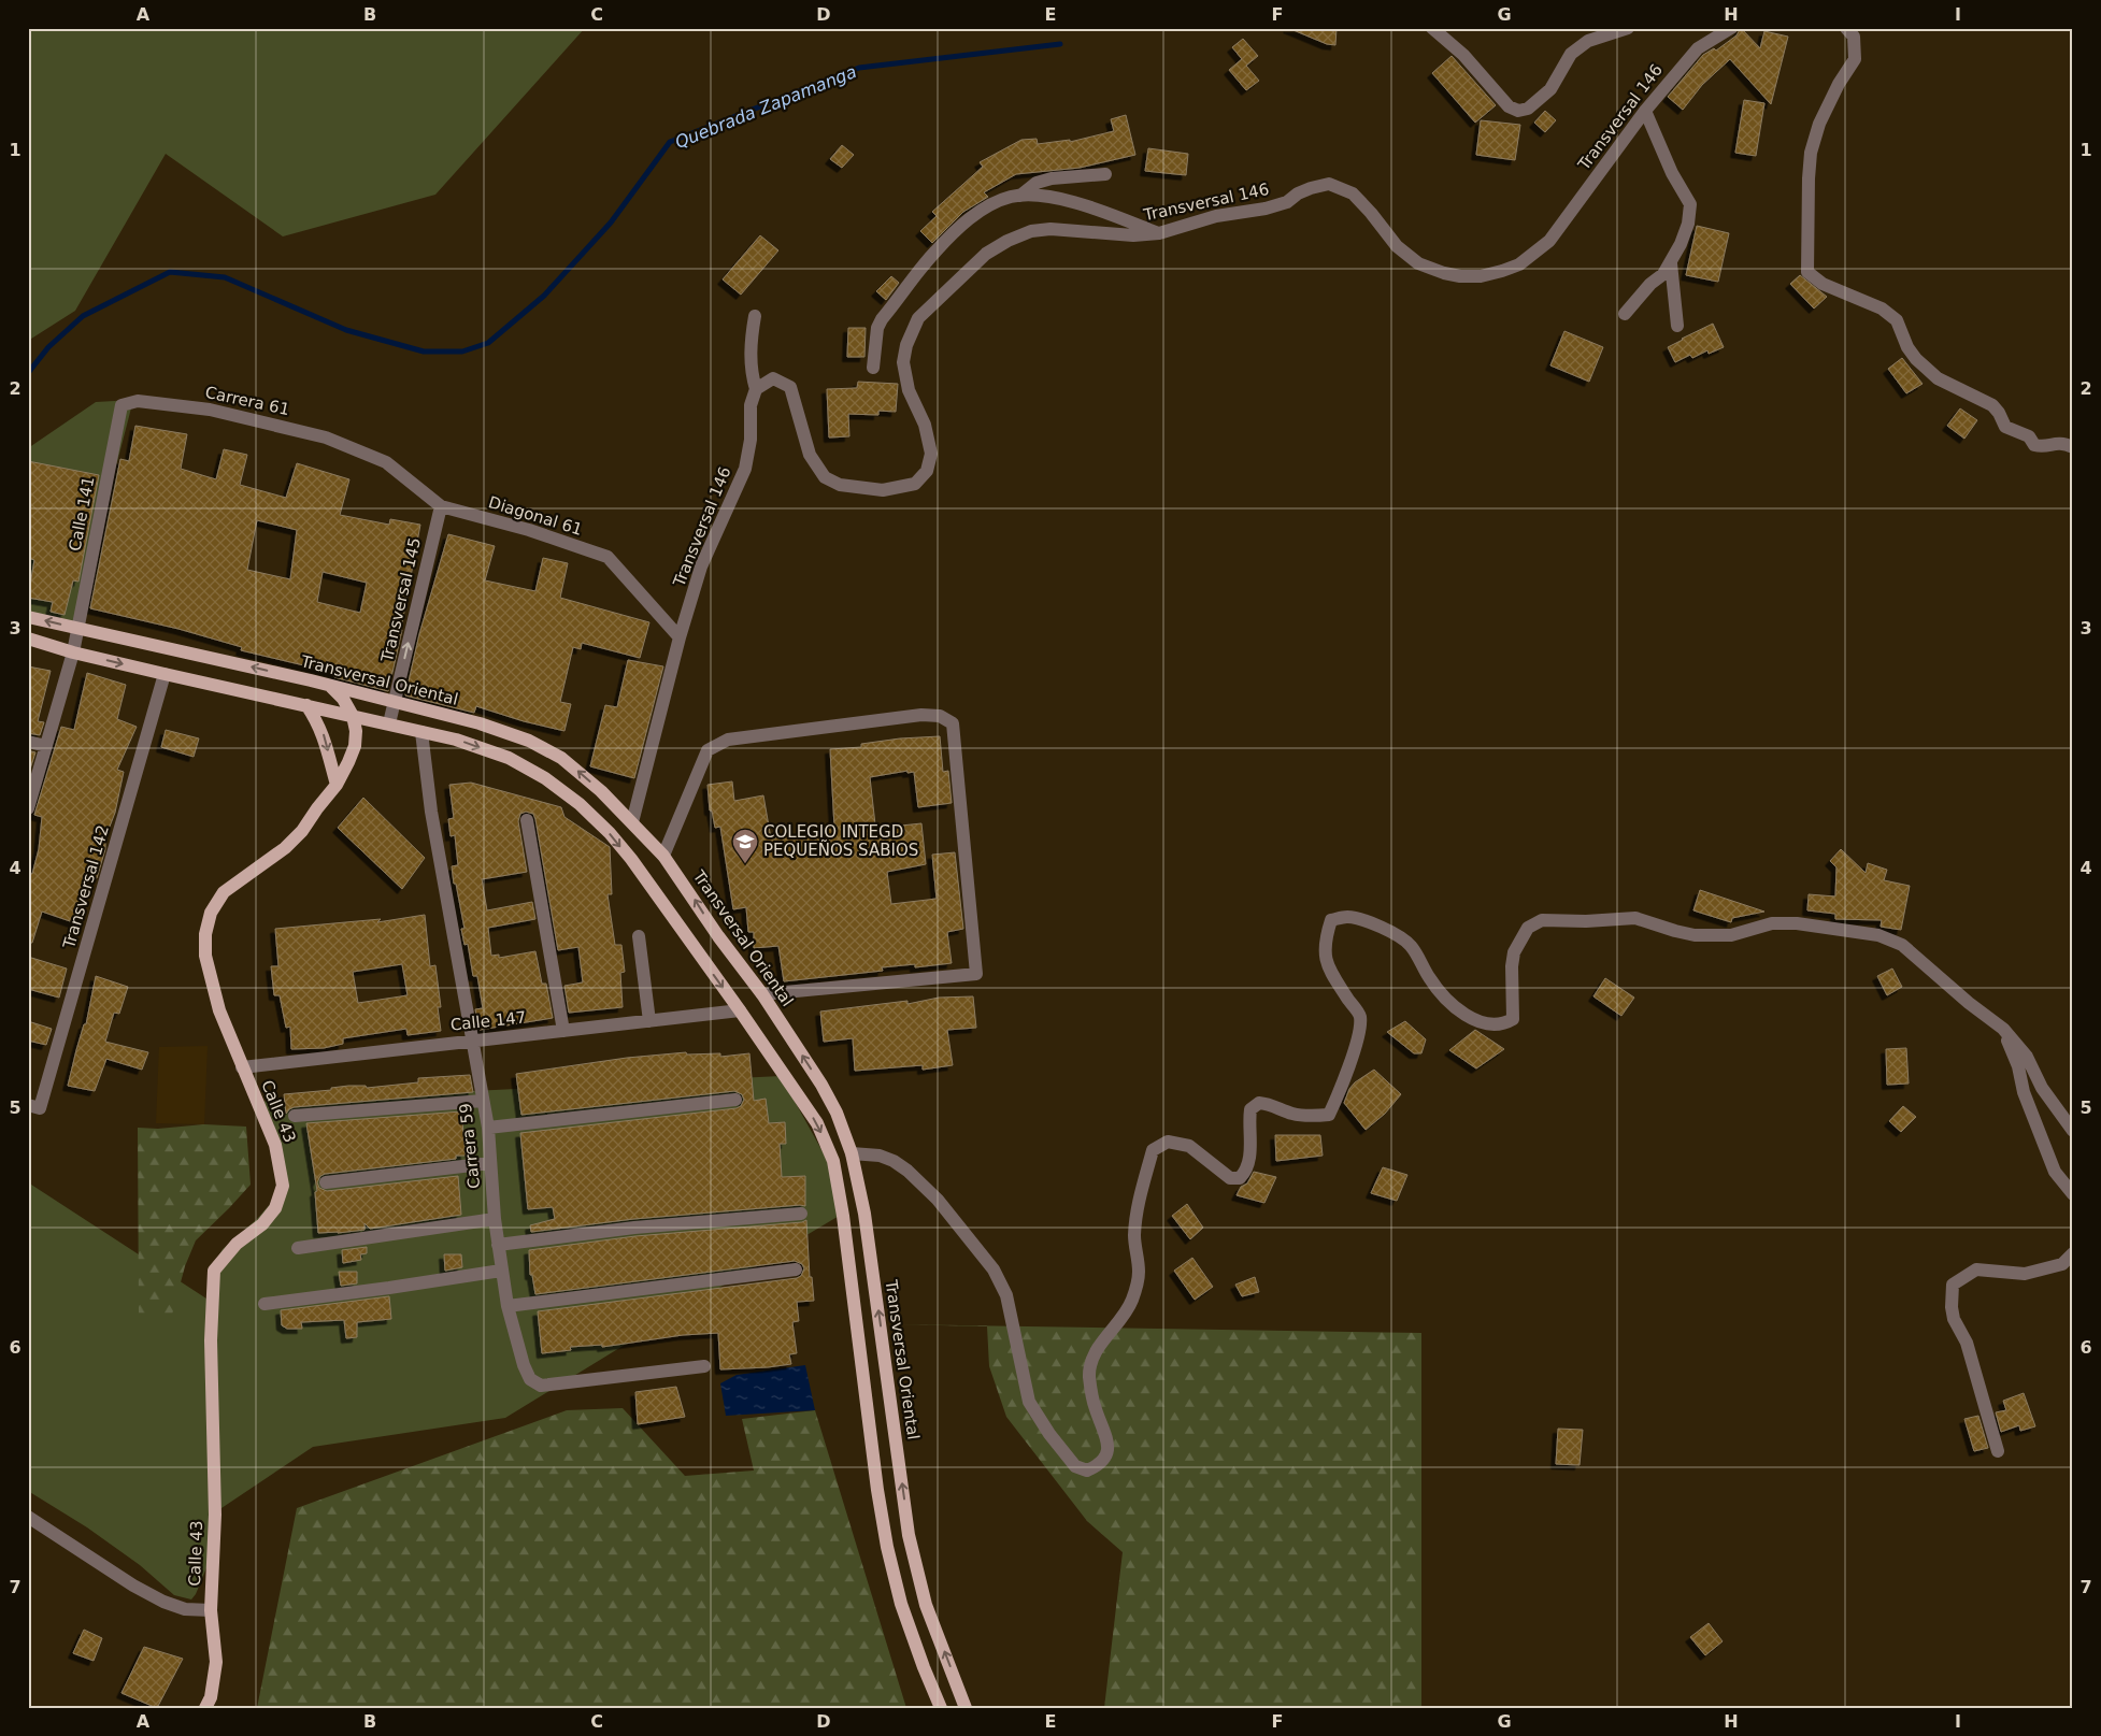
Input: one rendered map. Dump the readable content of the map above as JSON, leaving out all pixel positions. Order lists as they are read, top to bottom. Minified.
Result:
{"streets":{"main road":["Transversal Oriental","Calle 43"],"street":["Transversal 146","Carrera 61","Calle 141","Diagonal 61","Transversal 145","Transversal 142","Calle 147","Carrera 59"]},"crossings":[["Transversal 146","Diagonal 61"],["Transversal 146","Transversal Oriental"],["Carrera 61","Calle 141"],["Carrera 61","Diagonal 61"],["Calle 141","Transversal Oriental"],["Diagonal 61","Transversal 145"],["Transversal 145","Transversal Oriental"],["Transversal Oriental","Calle 43"],["Calle 147","Calle 43"],["Calle 147","Carrera 59"]],"one_way":["Transversal 145"],"water":["Quebrada Zapamanga"],"places":{"school or university":["COLEGIO INTEGD PEQUEÑOS SABIOS"]},"grid":{"columns":["A","B","C","D","E","F","G","H","I"],"rows":["1","2","3","4","5","6","7"]}}
